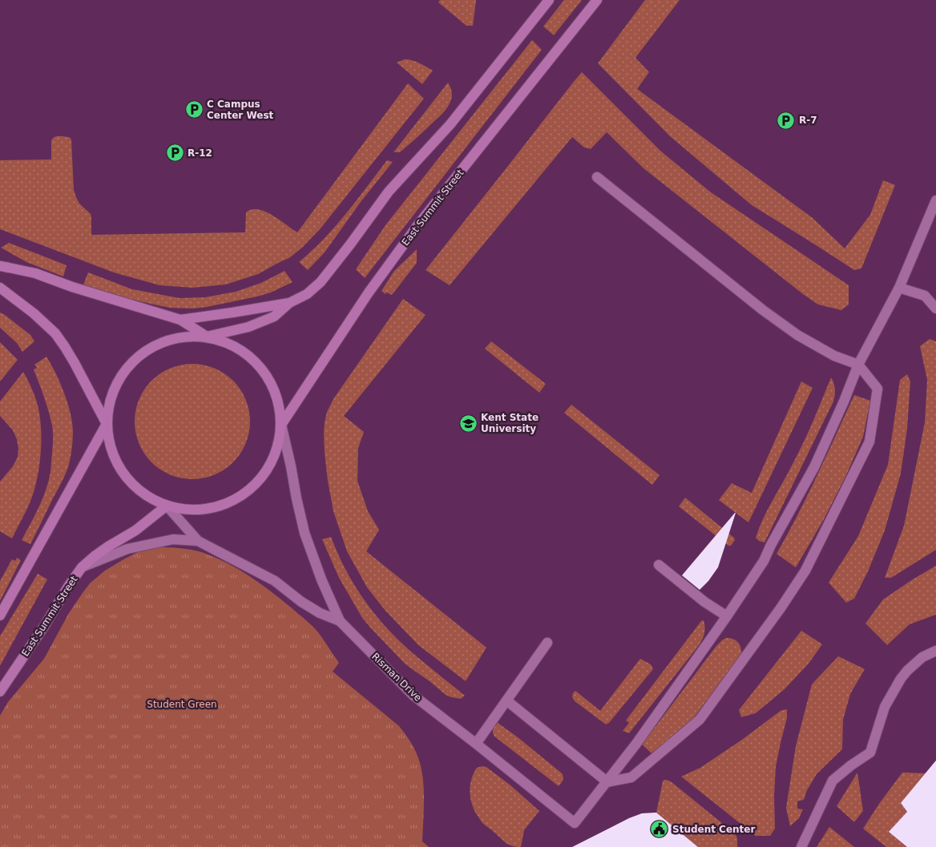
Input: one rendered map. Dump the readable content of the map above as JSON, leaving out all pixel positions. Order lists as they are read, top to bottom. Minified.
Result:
{"streets":{"main road":["East Summit Street"],"street":["Risman Drive"]},"parks":["Student Green"],"places":{"parking":["C Campus Center West","R-7","R-12"],"school or university":["Kent State University"],"public building":["Student Center"]}}
